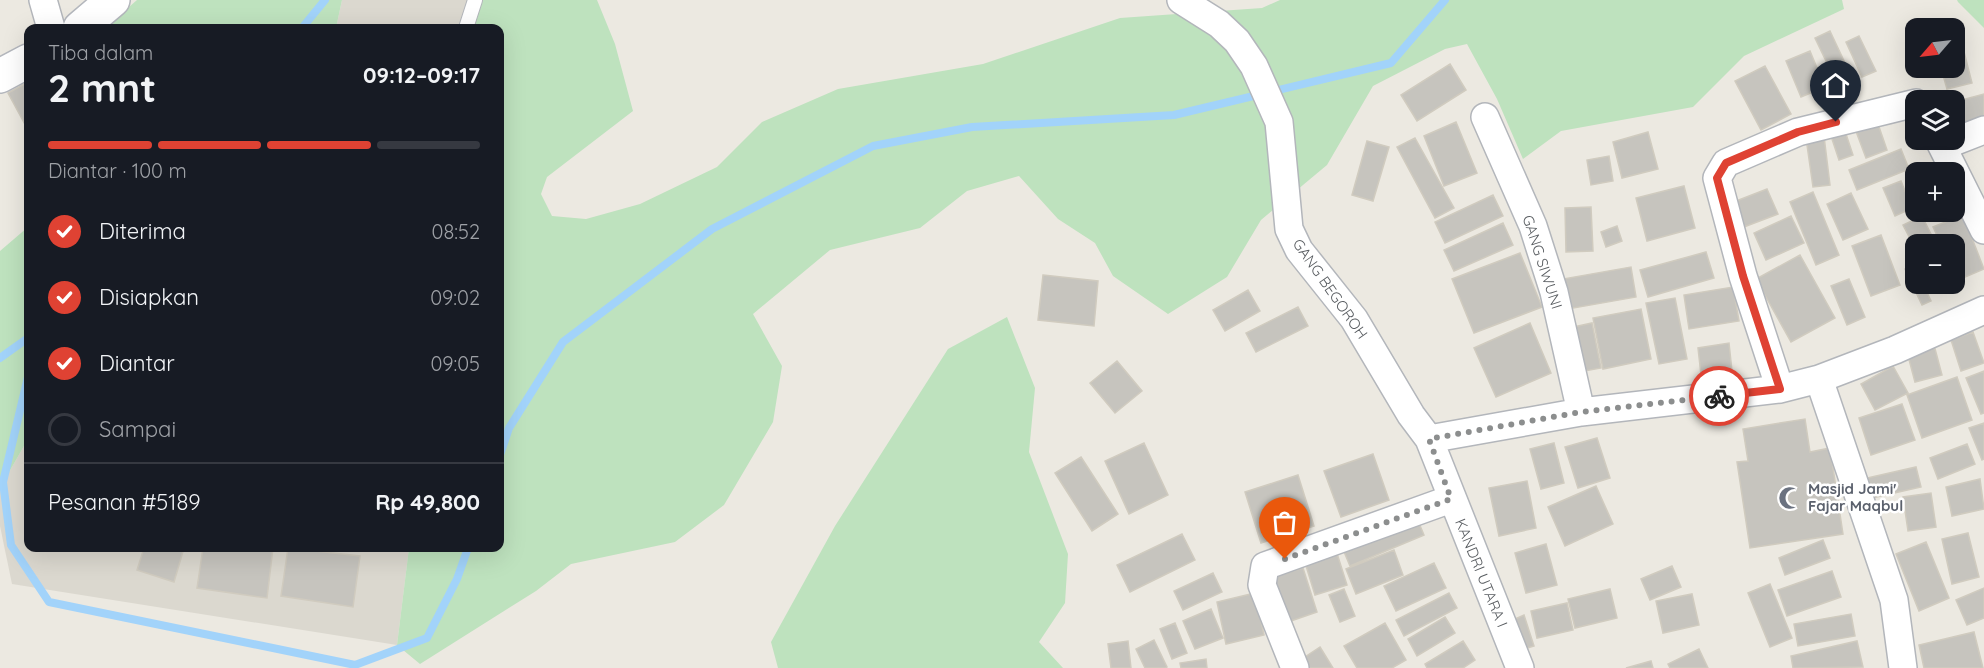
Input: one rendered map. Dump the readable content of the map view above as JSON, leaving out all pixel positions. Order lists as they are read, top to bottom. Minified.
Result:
{"streets":{"street":["GANG SIWUNI","GANG BEGOROH","KANDRI UTARA I"]},"crossings":[["GANG BEGOROH","KANDRI UTARA I"]],"places":{"mosque":["Masjid Jami' Fajar Maqbul"]},"north":"bottom left","page":{"map_buttons":["+","−"],"heading":["2 mnt","Tiba dalam","09:12–09:17"],"panel":["Pesanan #5189","Rp 49,800"],"bar":"Diantar · 100 m","list":[["Diterima","08:52"],["Disiapkan","09:02"],["Diantar","09:05"],"Sampai"]}}
